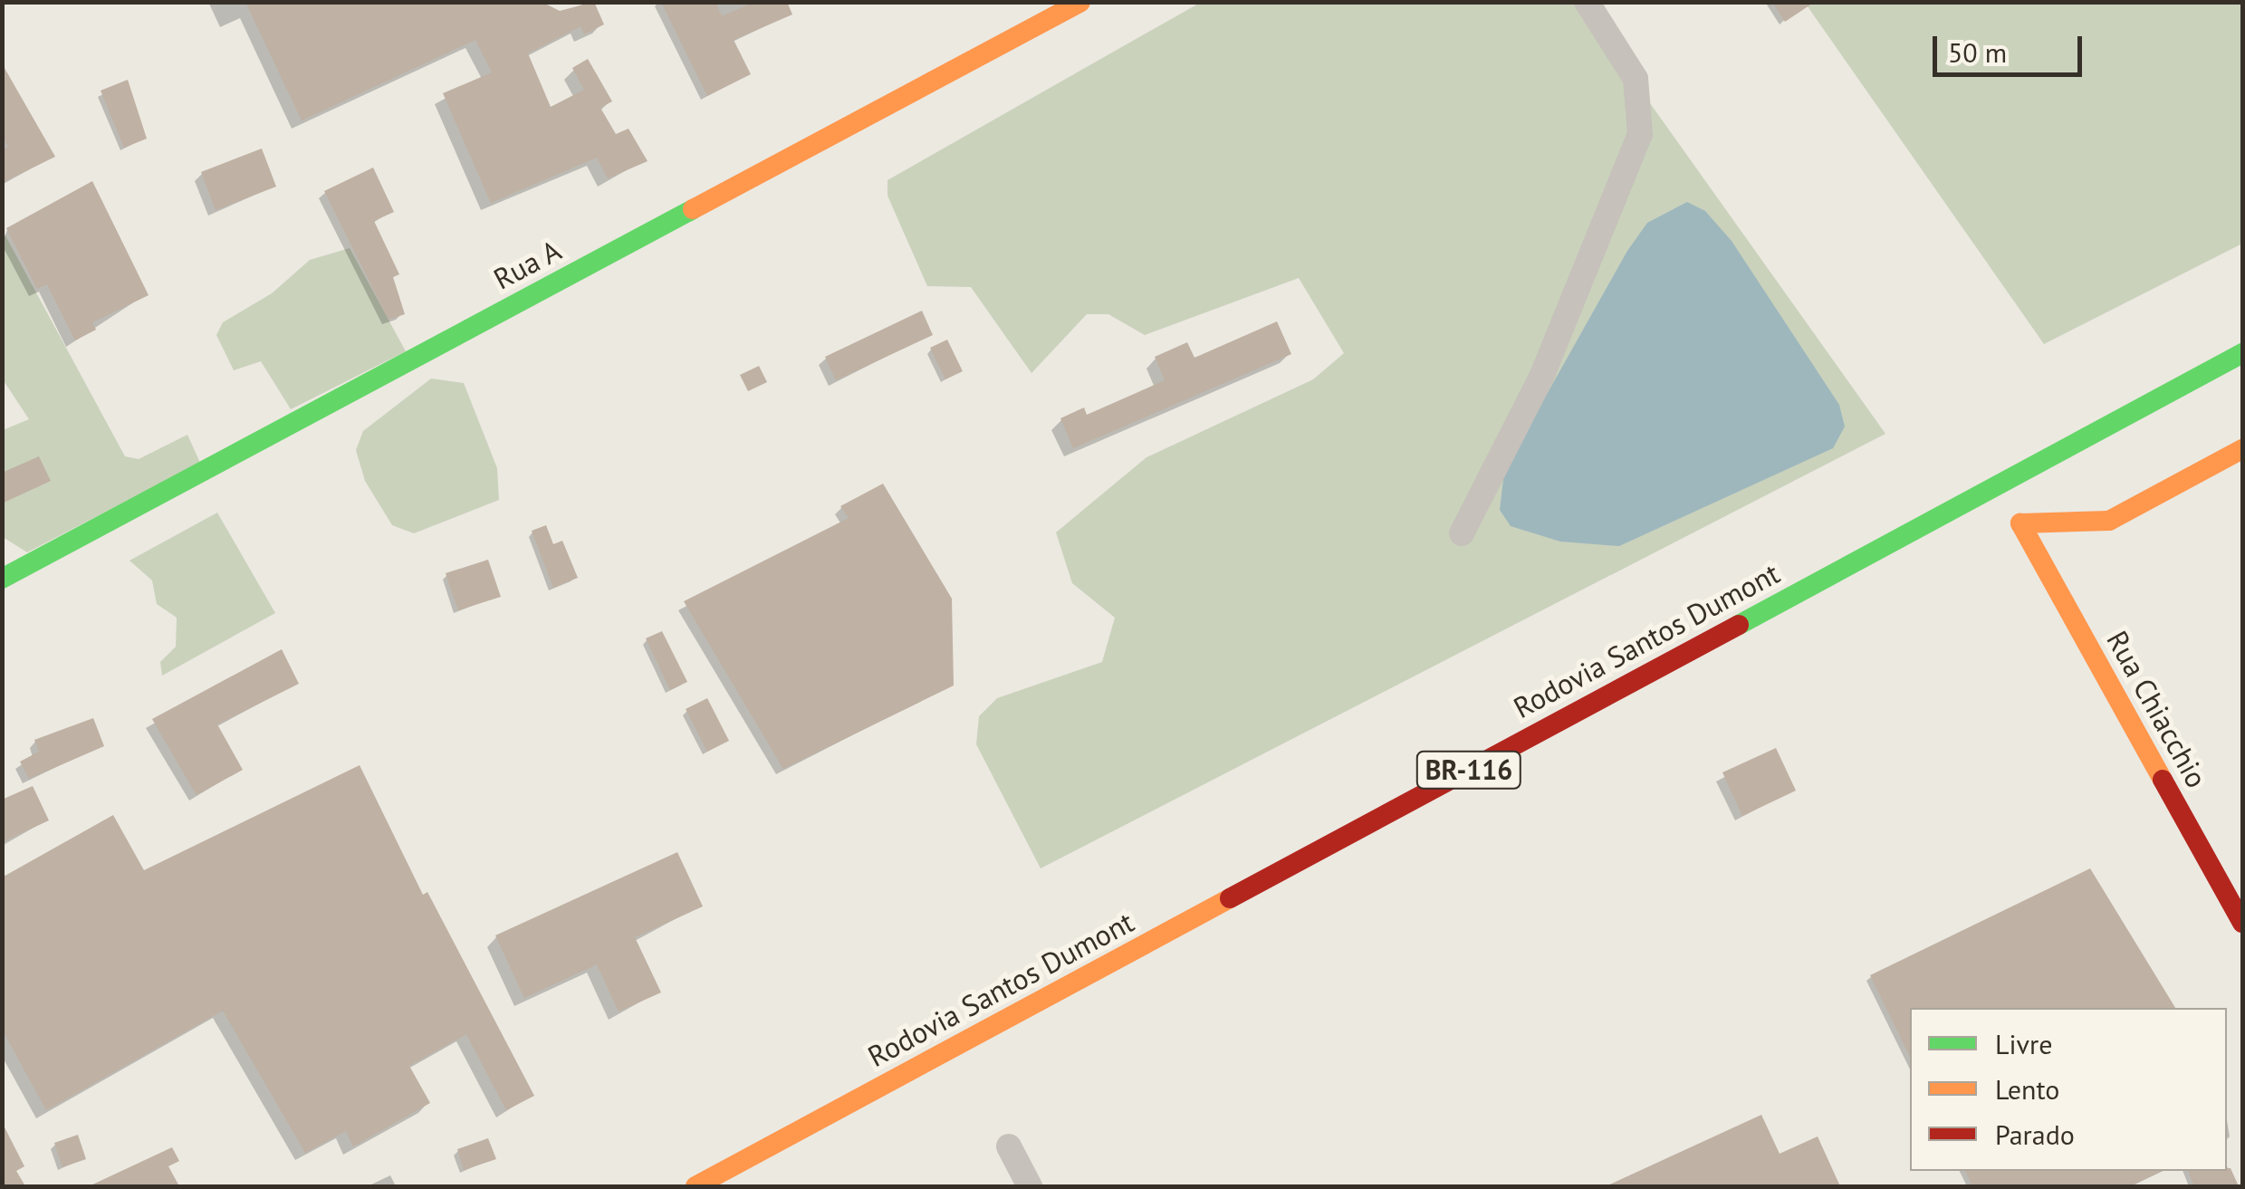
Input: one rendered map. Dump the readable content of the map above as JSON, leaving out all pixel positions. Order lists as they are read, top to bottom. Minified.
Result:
{"streets":{"main road":["Rua A","Rodovia Santos Dumont","Rua Chiacchio","BR-116"]},"legend":["Livre","Lento","Parado"],"scale_bar":"50 m"}
